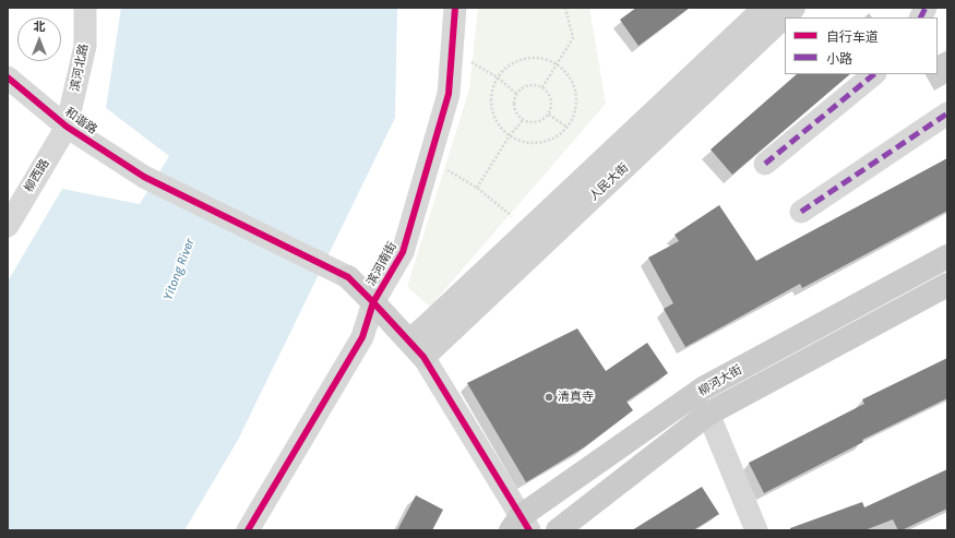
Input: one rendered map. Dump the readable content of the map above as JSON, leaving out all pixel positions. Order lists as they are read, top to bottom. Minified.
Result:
{"streets":{"main road":["柳河大街"],"street":["滨河北路","和谐路","柳西路","人民大街","滨河南街"]},"crossings":[["滨河北路","和谐路"],["滨河北路","柳西路"],["和谐路","柳西路"]],"water":["Yitong River"],"places":["清真寺"],"legend":["自行车道","小路"],"north":"top"}
